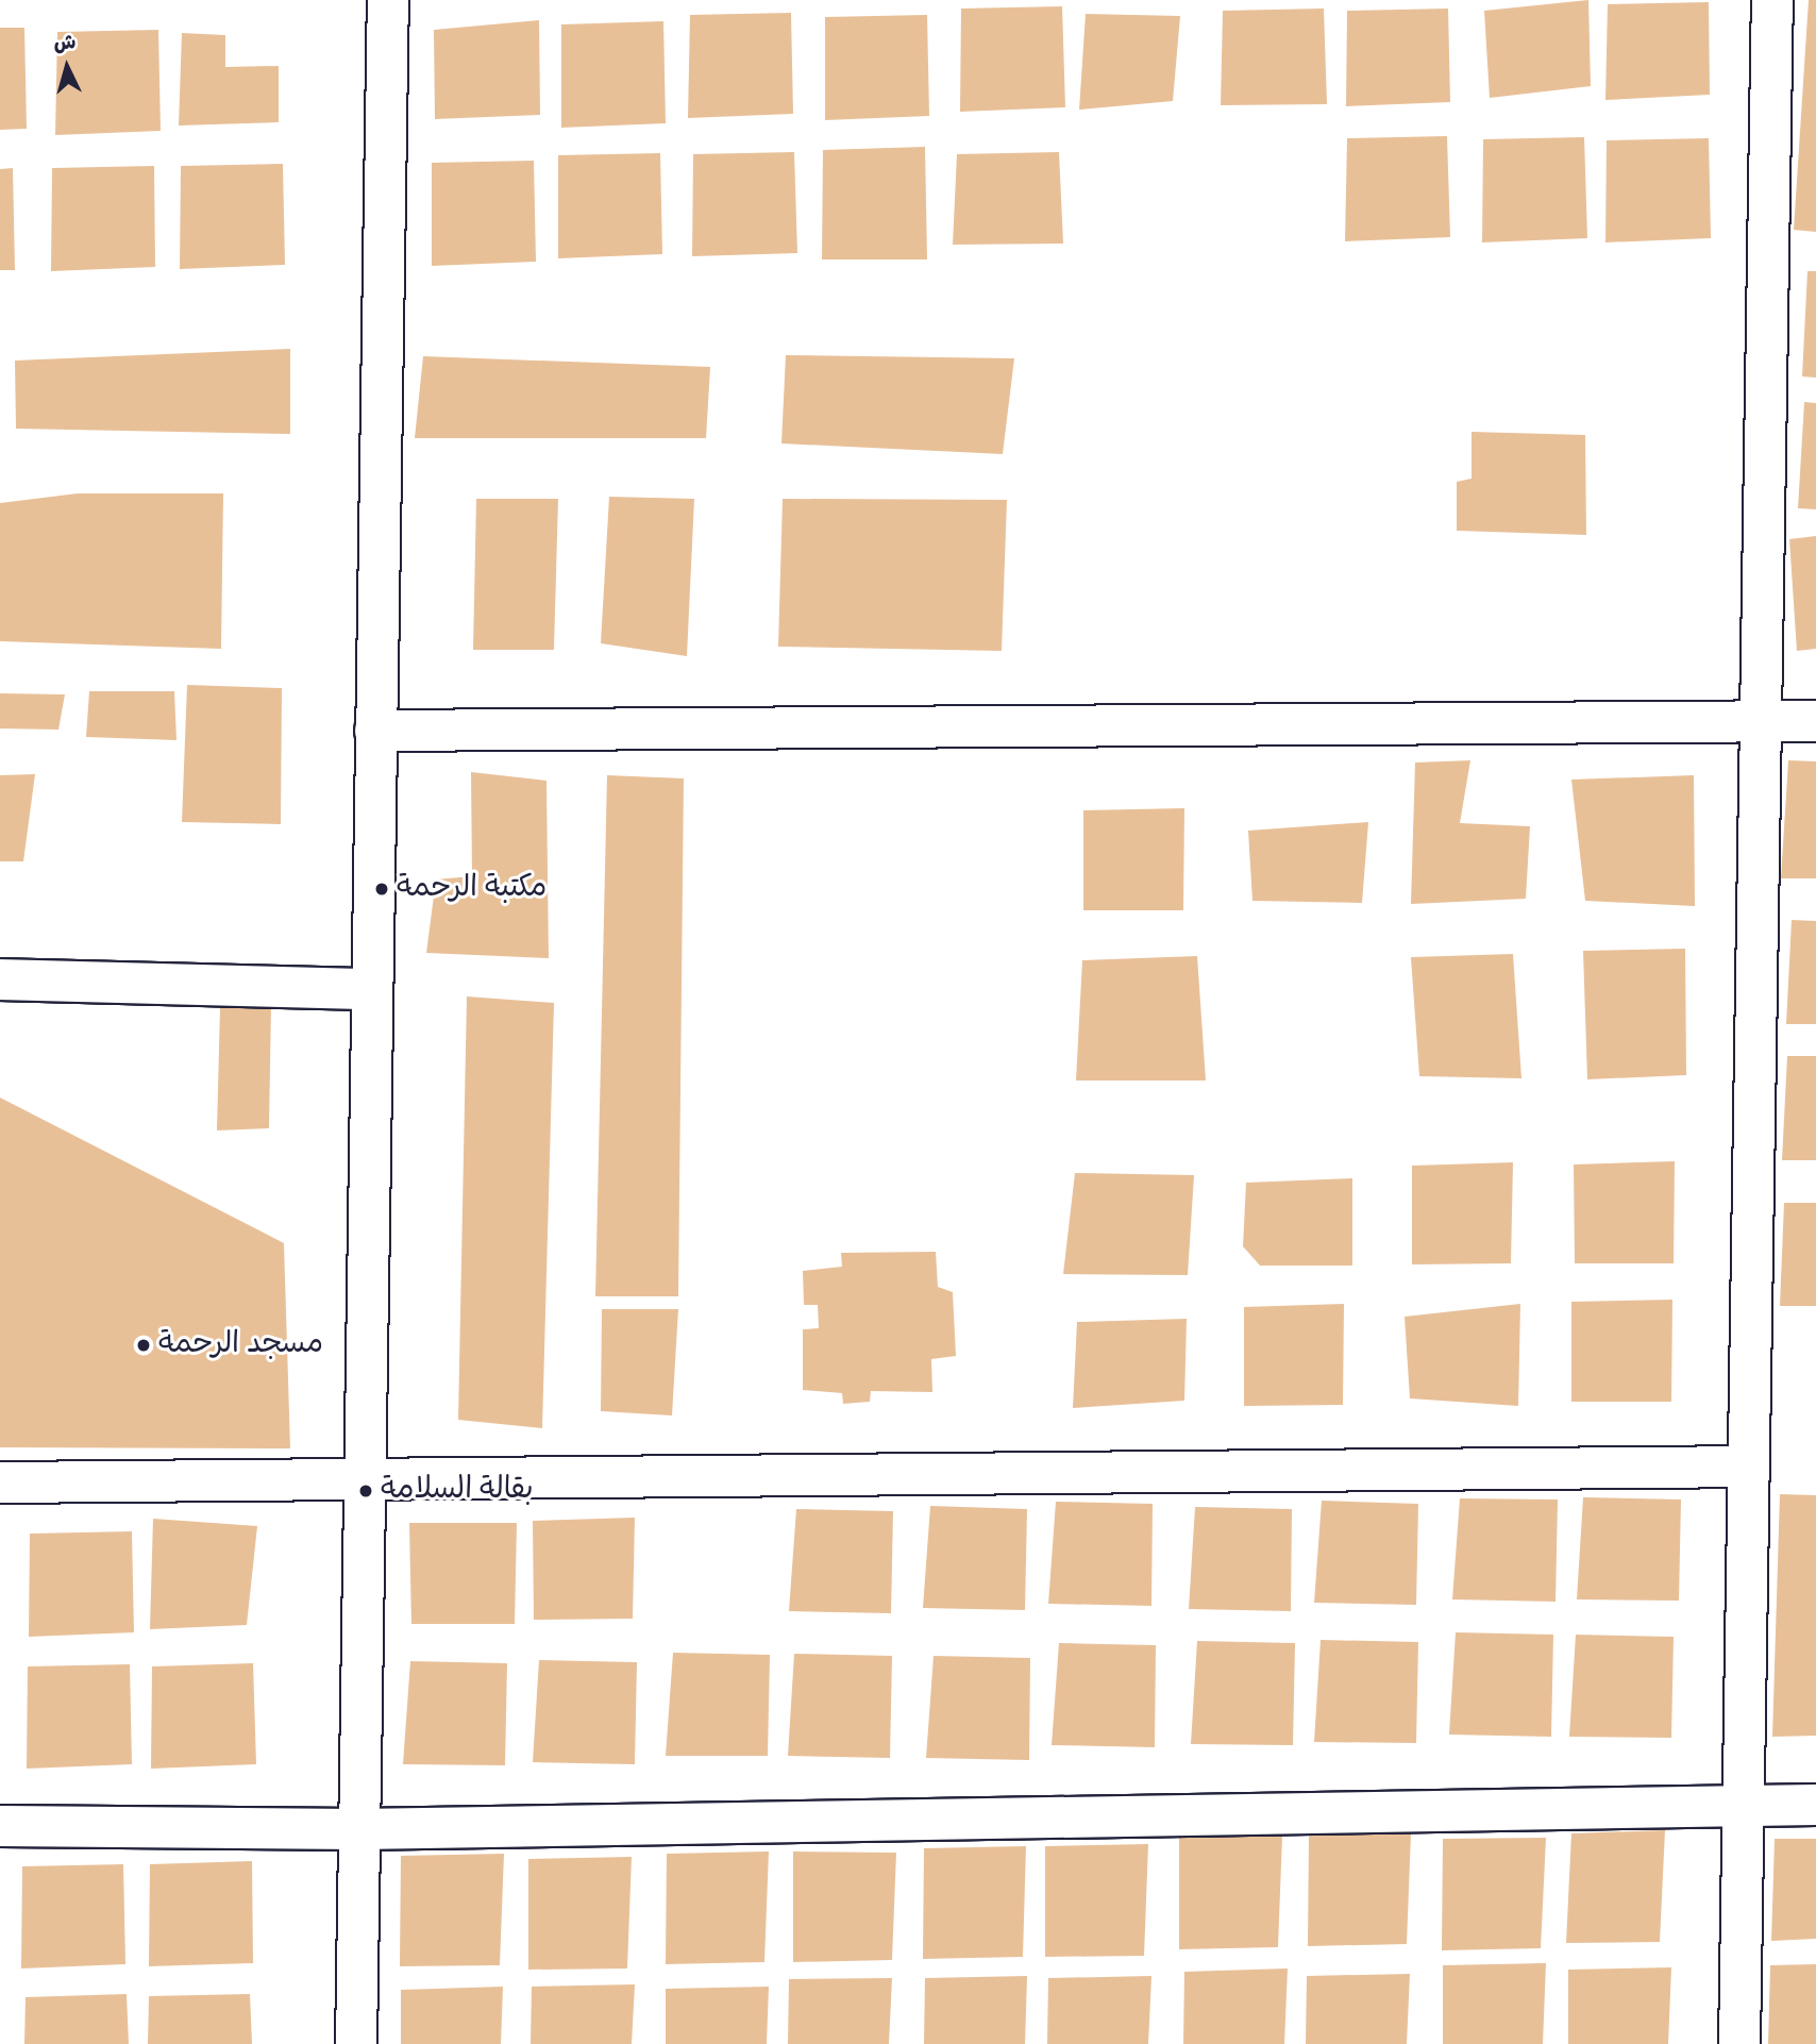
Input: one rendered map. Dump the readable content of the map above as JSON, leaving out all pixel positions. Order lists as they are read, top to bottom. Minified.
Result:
{"places":["مكتبة الرحمة","مسجد الرحمة","بقالة السلامة"],"north":"top"}
